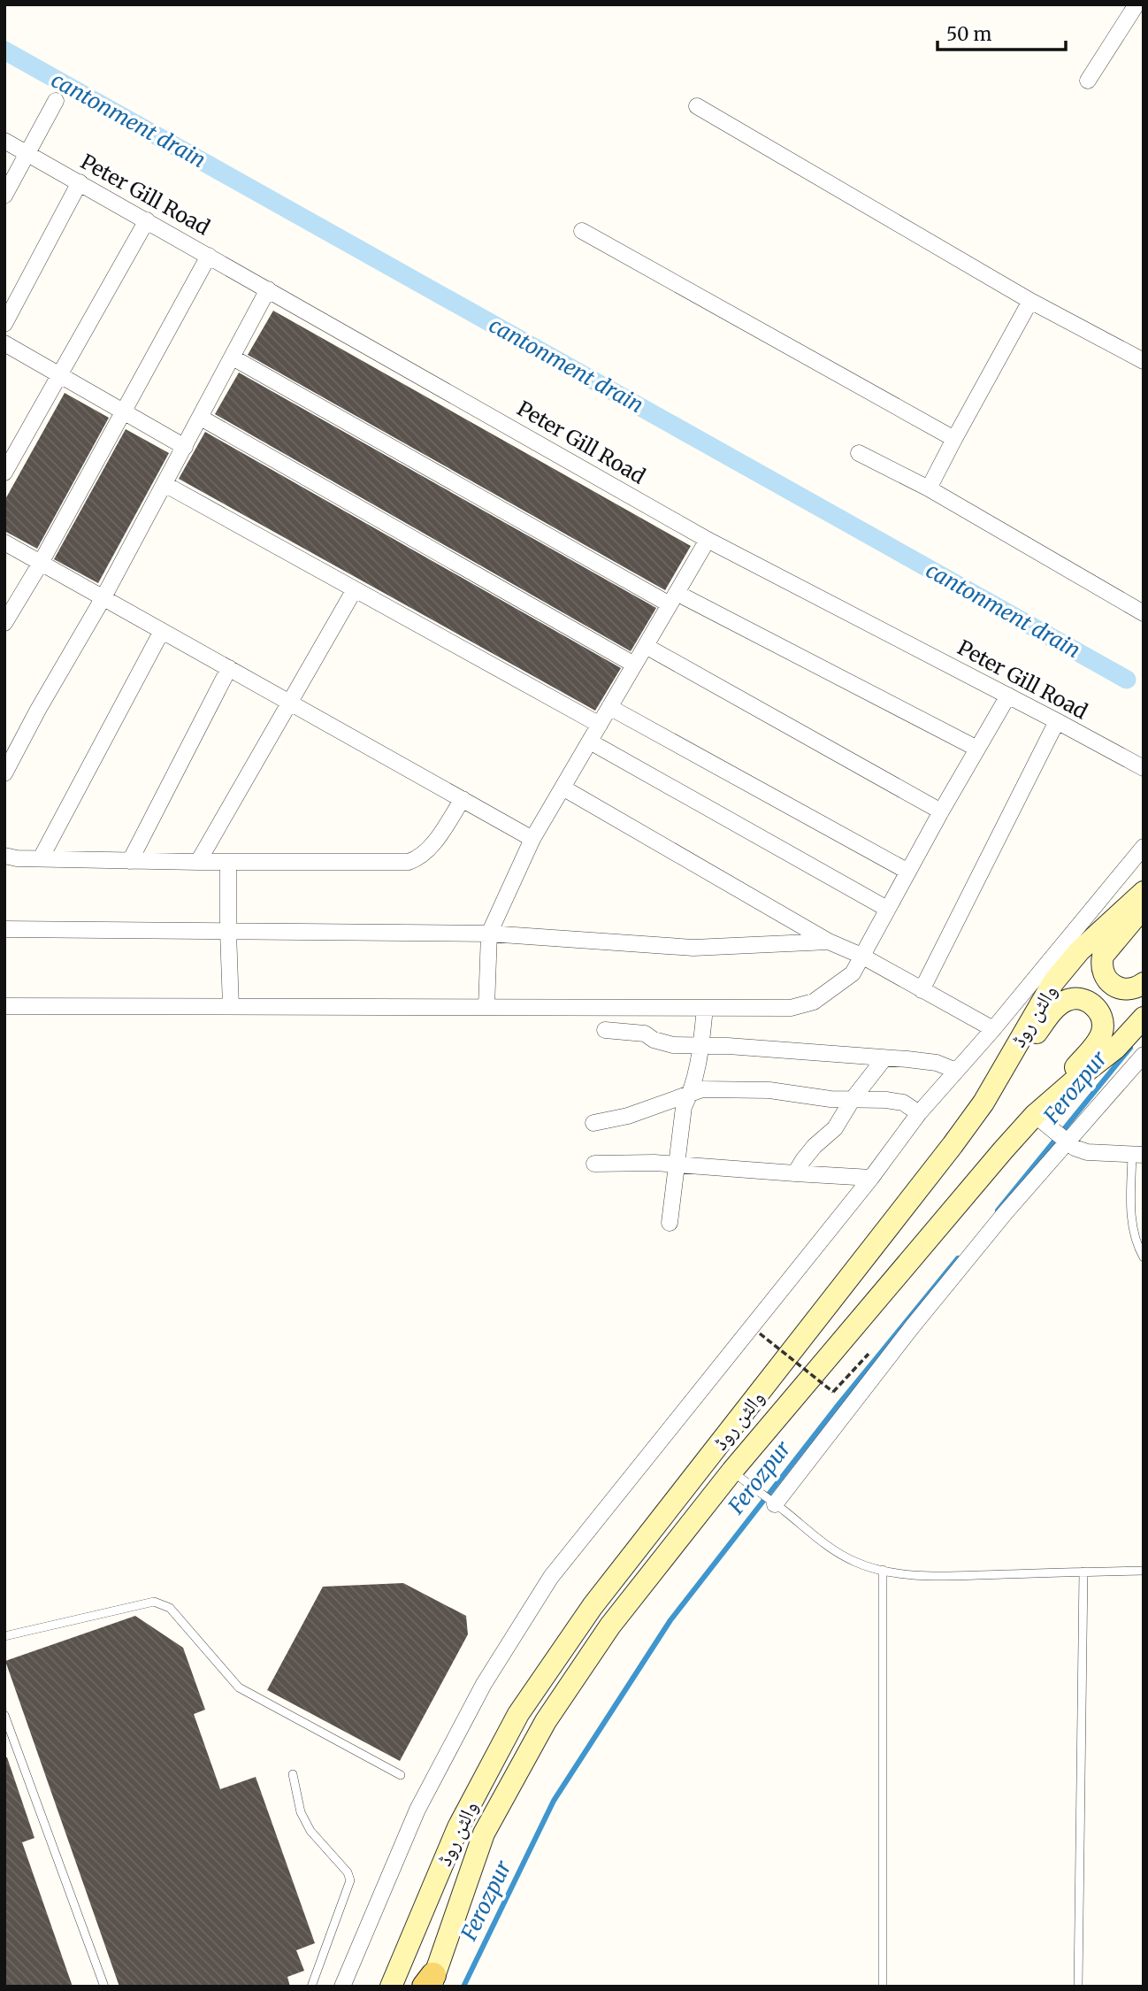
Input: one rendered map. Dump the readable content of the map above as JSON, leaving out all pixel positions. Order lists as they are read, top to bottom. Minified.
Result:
{"streets":{"main road":["والٹن روڈ"],"street":["Peter Gill Road"]},"water":["cantonment drain","Ferozpur"],"scale_bar":"50 m"}
